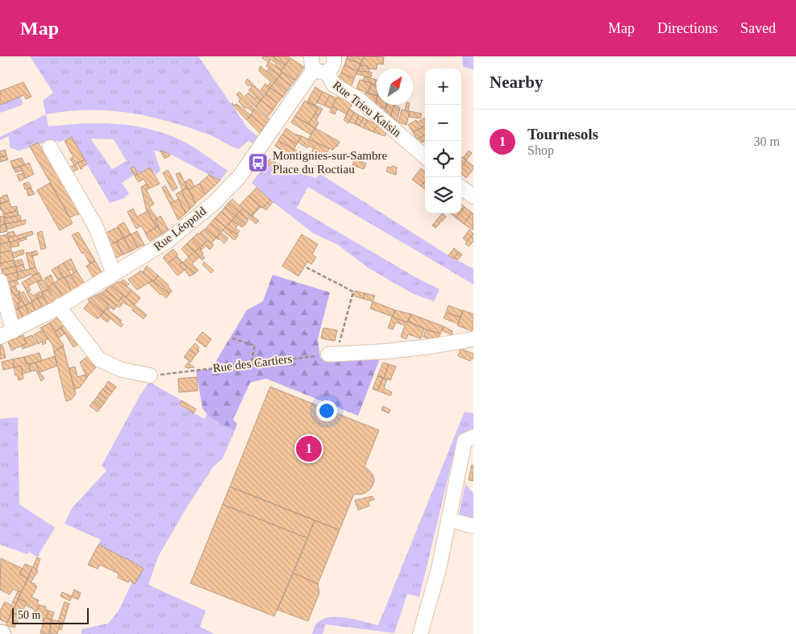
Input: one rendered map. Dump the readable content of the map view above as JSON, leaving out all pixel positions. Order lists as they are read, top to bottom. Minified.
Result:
{"streets":{"street":["Rue Trieu Kaisin","Rue Léopold"],"path":["Rue des Cartiers"]},"crossings":[["Rue Trieu Kaisin","Rue Léopold"]],"places":{"bus stop":["Montignies-sur-Sambre Place du Roctiau"]},"scale_bar":"50 m","north":"top right","page":{"header":"Map","nav":["Map","Directions","Saved"],"heading":"Nearby","map_buttons":["+","−"],"list":[{"mark":"1","name":"Tournesols","note":"Shop","value":"30 m"}],"pins":"1","scale":"50 m"}}
